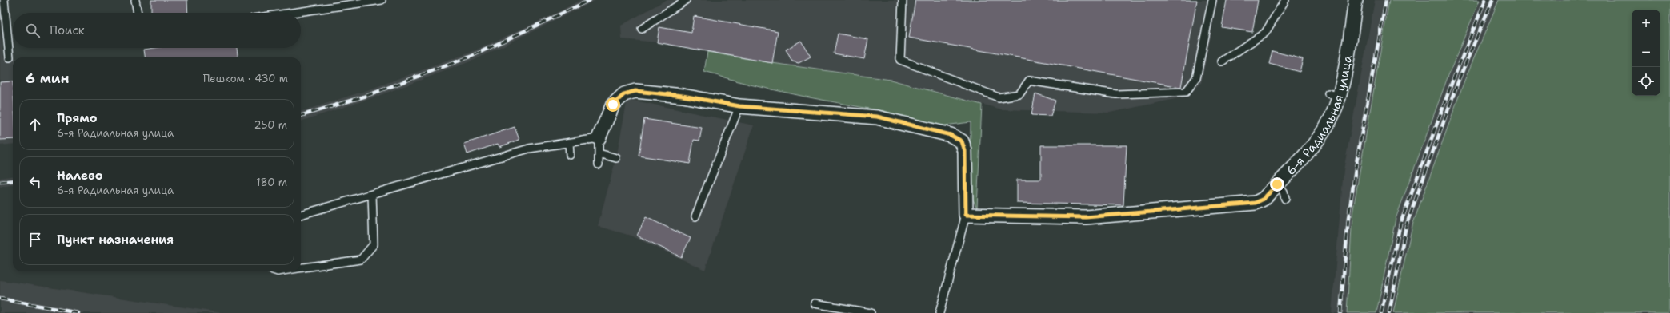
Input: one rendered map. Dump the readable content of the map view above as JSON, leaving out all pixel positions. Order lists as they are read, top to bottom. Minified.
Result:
{"streets":{"street":["6-я Радиальная улица"]},"page":{"map_buttons":["+","−"],"search":"Поиск","heading":["6 мин","Пешком · 430 m"],"list":[["Прямо","6-я Радиальная улица","250 m"],["Налево","6-я Радиальная улица","180 m"],"Пункт назначения"]}}
